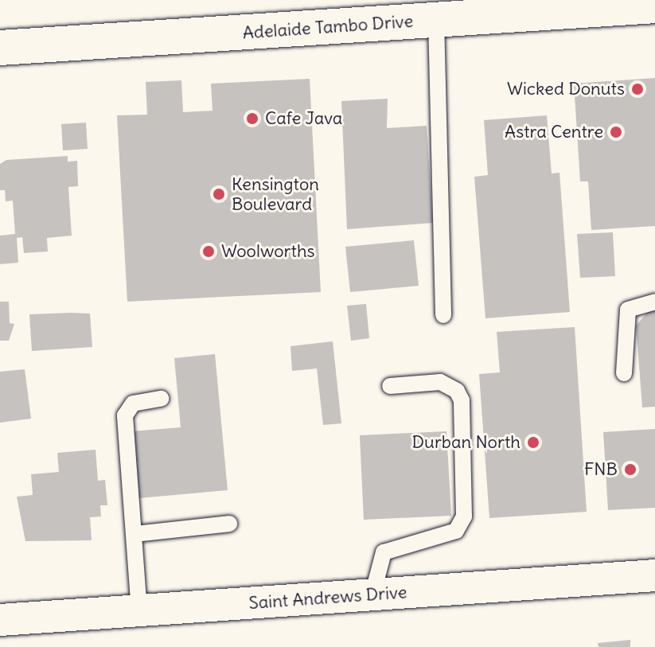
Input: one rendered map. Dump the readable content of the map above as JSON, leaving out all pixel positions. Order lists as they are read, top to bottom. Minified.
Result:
{"streets":{"street":["Adelaide Tambo Drive","Saint Andrews Drive"]},"places":["Wicked Donuts","Cafe Java","Astra Centre","Kensington Boulevard","Woolworths","Durban North","FNB"]}
